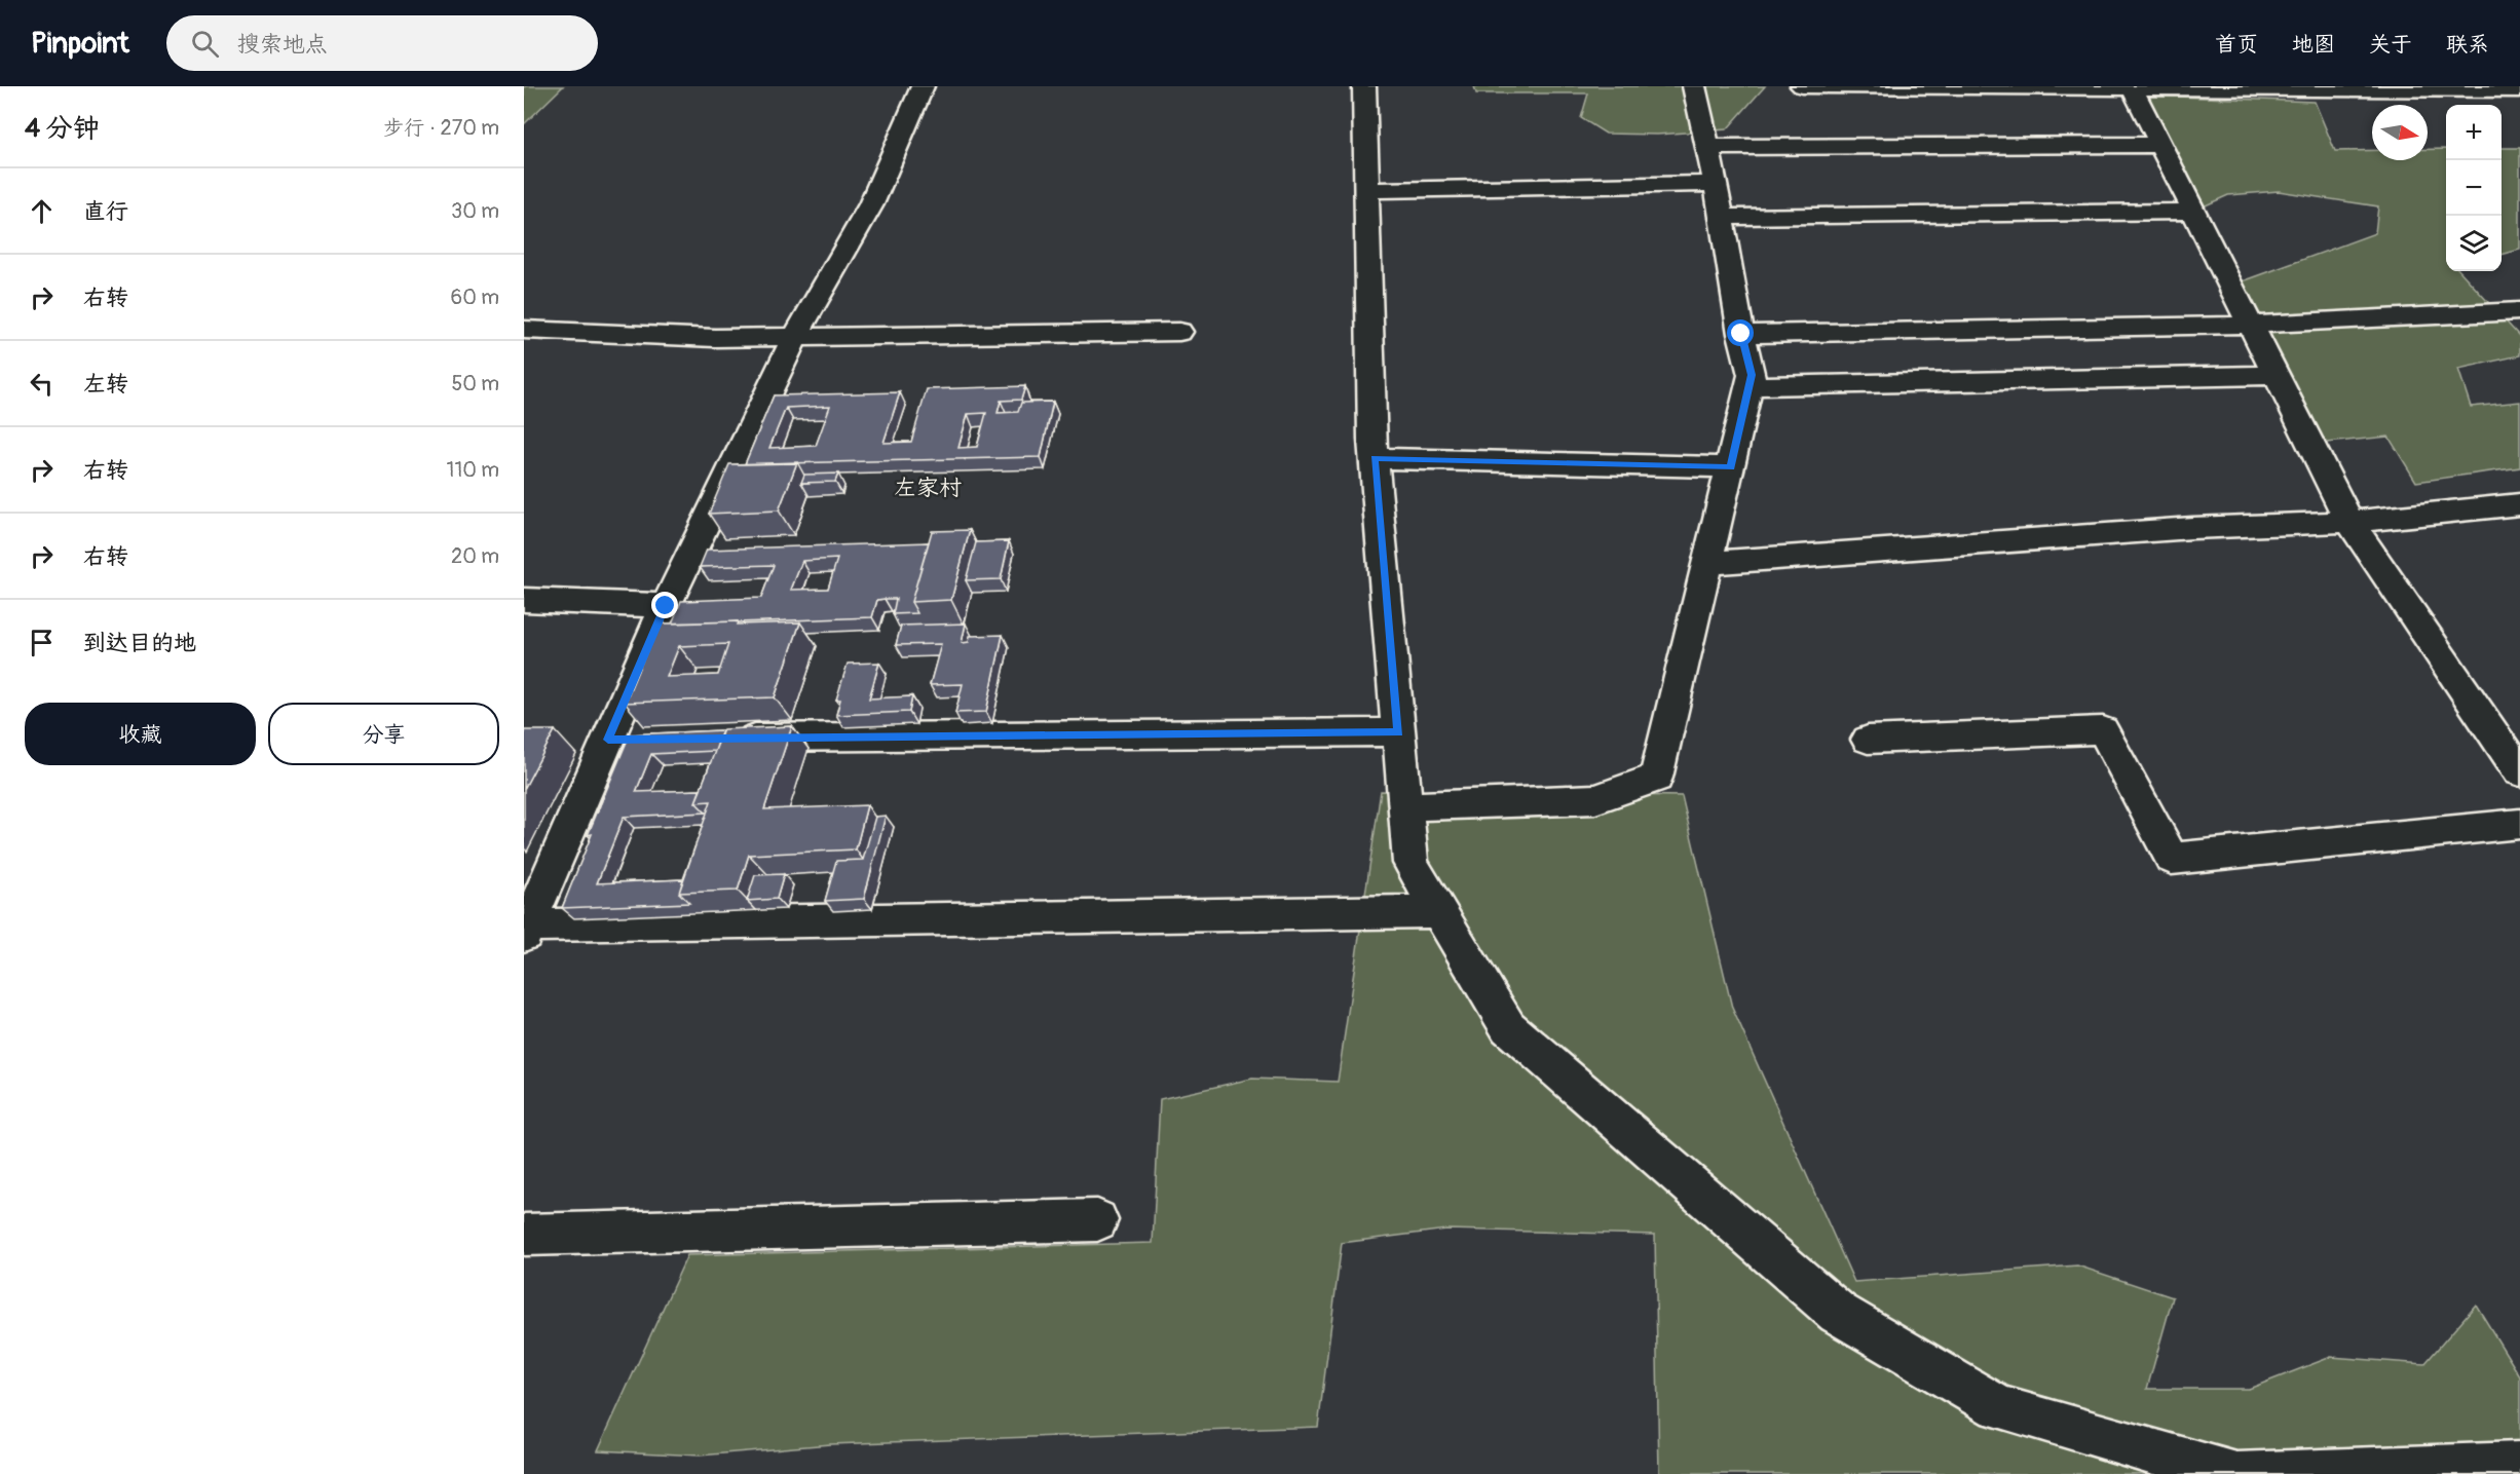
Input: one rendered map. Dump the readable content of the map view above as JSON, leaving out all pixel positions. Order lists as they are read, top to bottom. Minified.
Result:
{"districts":["左家村"],"north":"right","page":{"header":"Pinpoint","search":"搜索地点","nav":["首页","地图","关于","联系"],"heading":["4 分钟","步行 · 270 m"],"map_buttons":["+","−"],"list":[["直行","30 m"],["右转","60 m"],["左转","50 m"],["右转","110 m"],["右转","20 m"],"到达目的地"],"buttons":["收藏","分享"]}}
